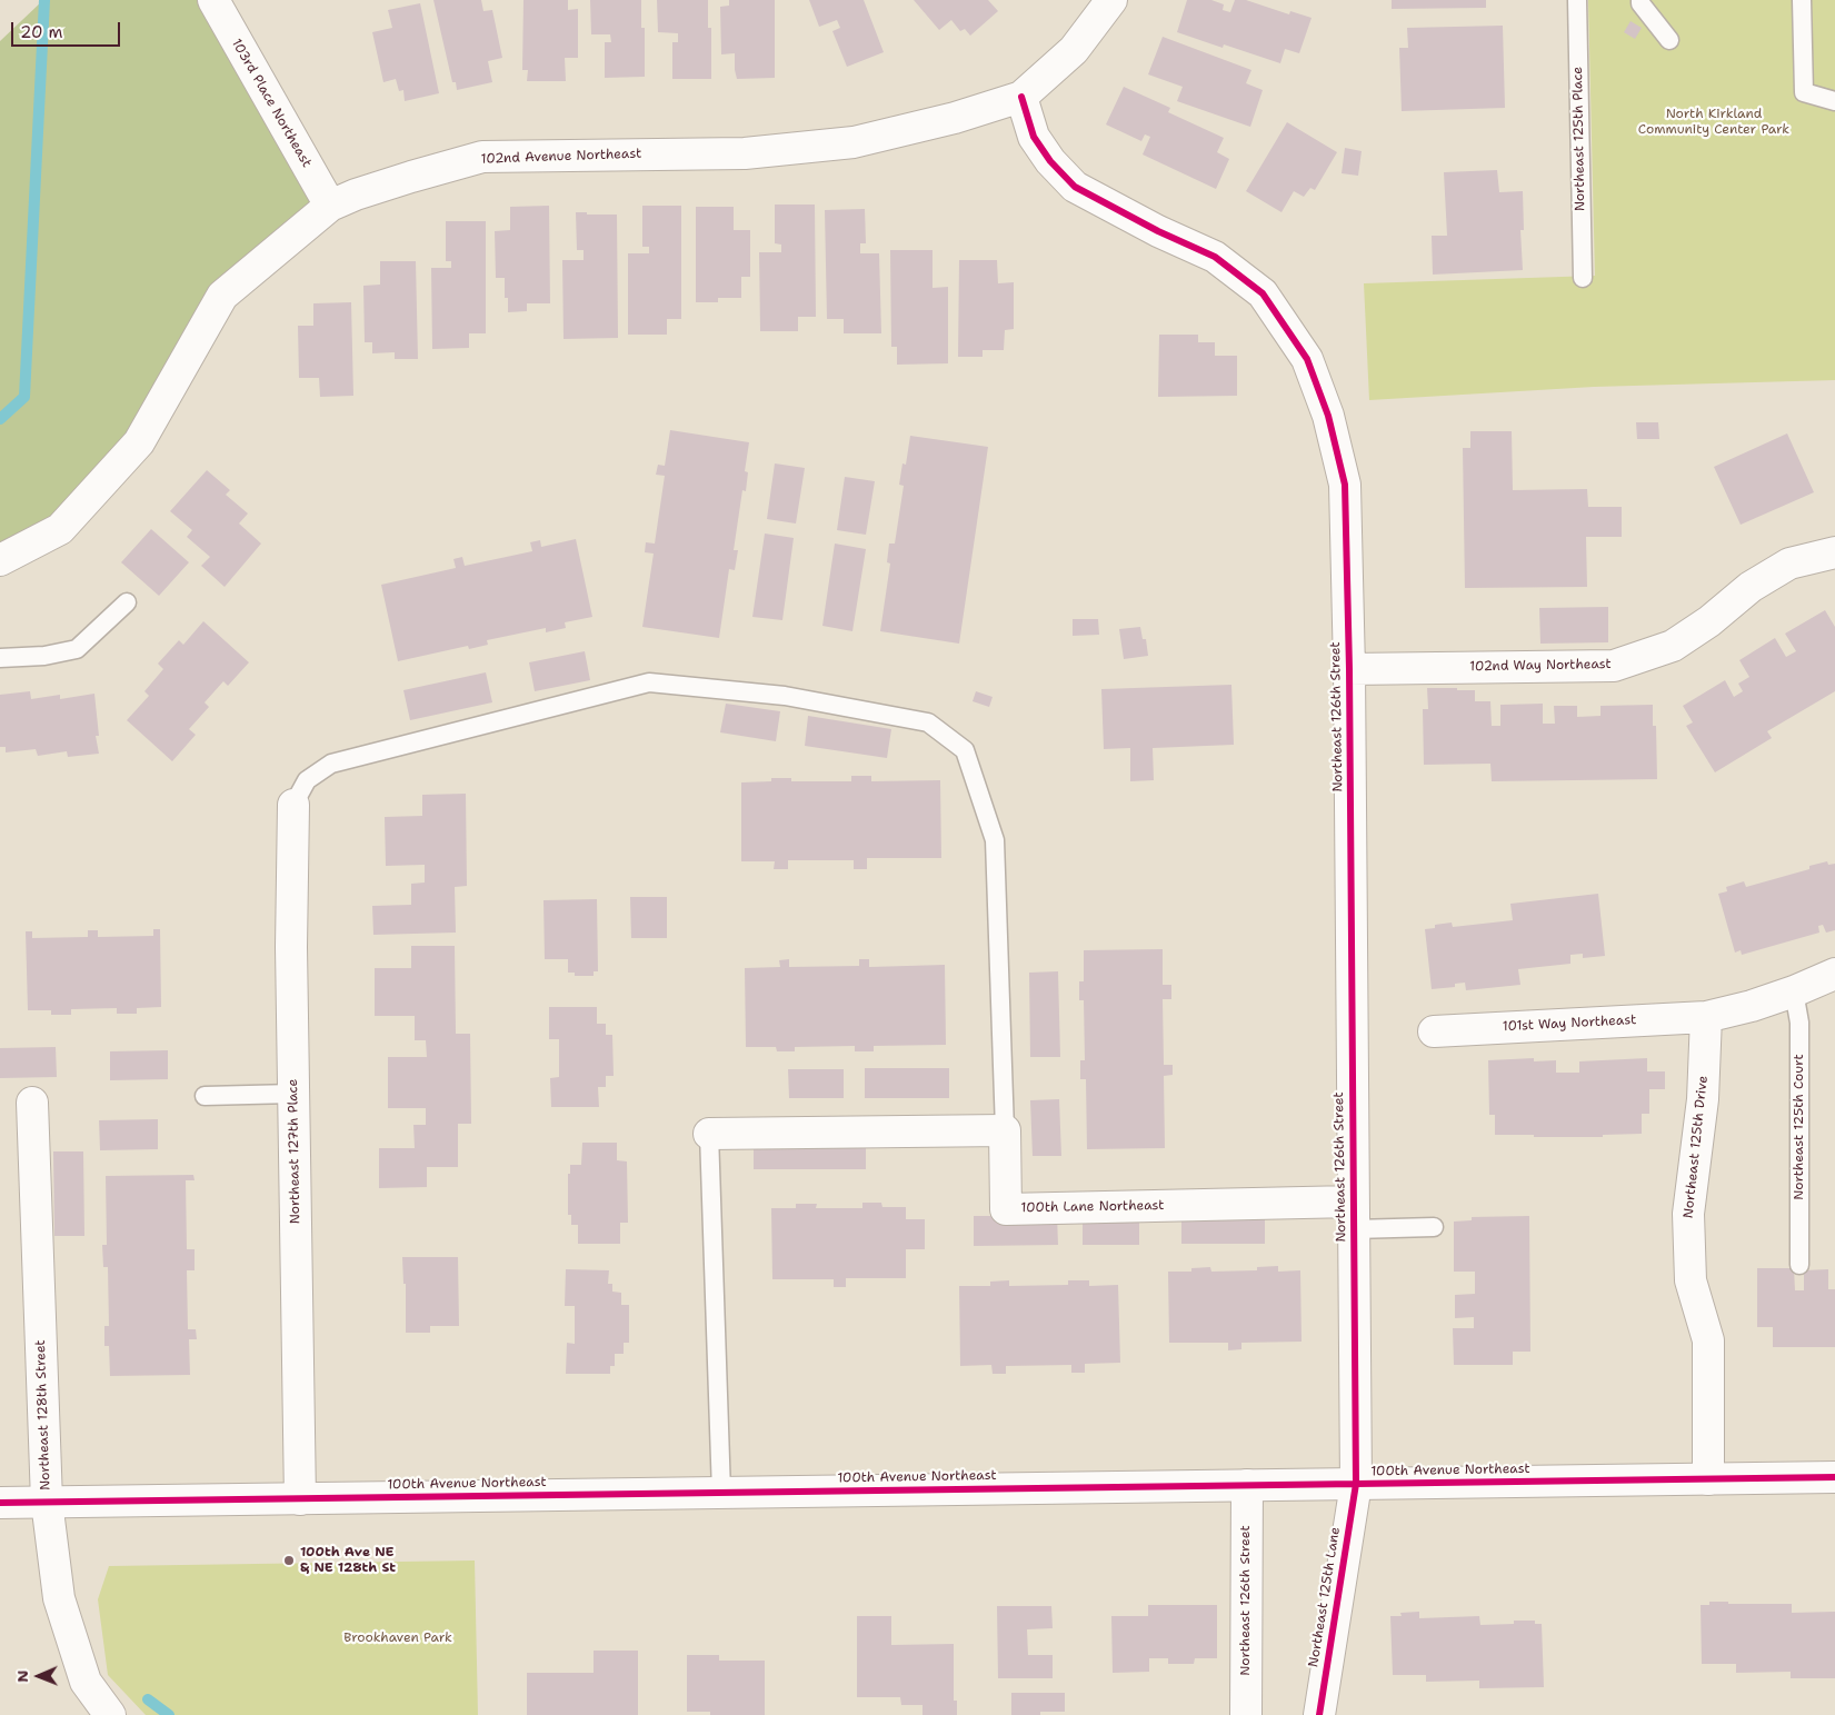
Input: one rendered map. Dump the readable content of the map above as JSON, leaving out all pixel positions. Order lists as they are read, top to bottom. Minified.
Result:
{"streets":{"street":["103rd Place Northeast","102nd Avenue Northeast","102nd Way Northeast","Northeast 126th Street","101st Way Northeast","Northeast 125th Drive","Northeast 127th Place","100th Lane Northeast","Northeast 128th Street","100th Avenue Northeast","Northeast 125th Lane"],"lane":["Northeast 125th Place","Northeast 125th Court"]},"crossings":[["103rd Place Northeast","102nd Avenue Northeast"],["102nd Avenue Northeast","Northeast 126th Street"],["102nd Way Northeast","Northeast 126th Street"],["Northeast 126th Street","100th Lane Northeast"],["Northeast 126th Street","100th Avenue Northeast"],["Northeast 126th Street","Northeast 125th Lane"],["101st Way Northeast","Northeast 125th Drive"],["Northeast 125th Drive","100th Avenue Northeast"],["Northeast 127th Place","100th Avenue Northeast"],["Northeast 128th Street","100th Avenue Northeast"],["100th Avenue Northeast","Northeast 125th Lane"]],"parks":["North Kirkland Community Center Park","Brookhaven Park"],"places":["100th Ave NE & NE 128th St"],"scale_bar":"20 m","north":"left"}
